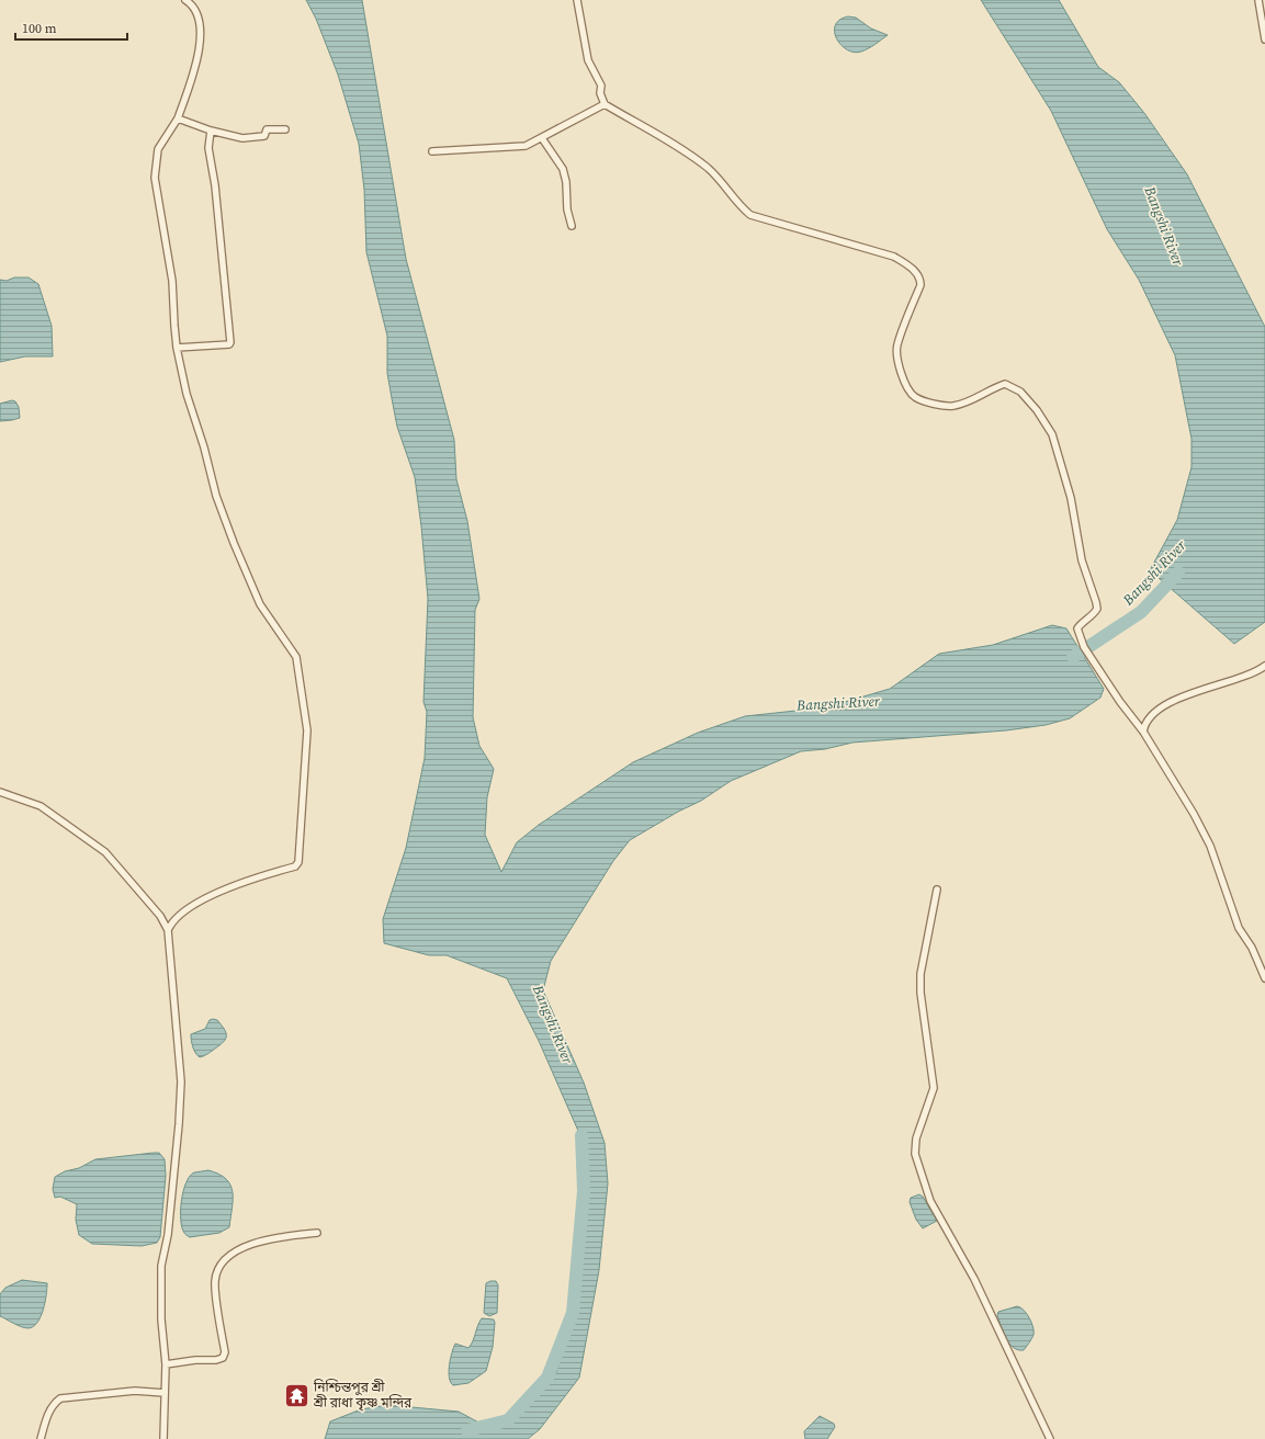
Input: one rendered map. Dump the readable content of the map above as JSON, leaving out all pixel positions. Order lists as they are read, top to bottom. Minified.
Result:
{"water":["Bangshi River"],"places":{"temple":["নিশ্চিন্তপুর শ্রী শ্রী রাধা কৃষ্ণ মন্দির"]},"scale_bar":"100 m"}
